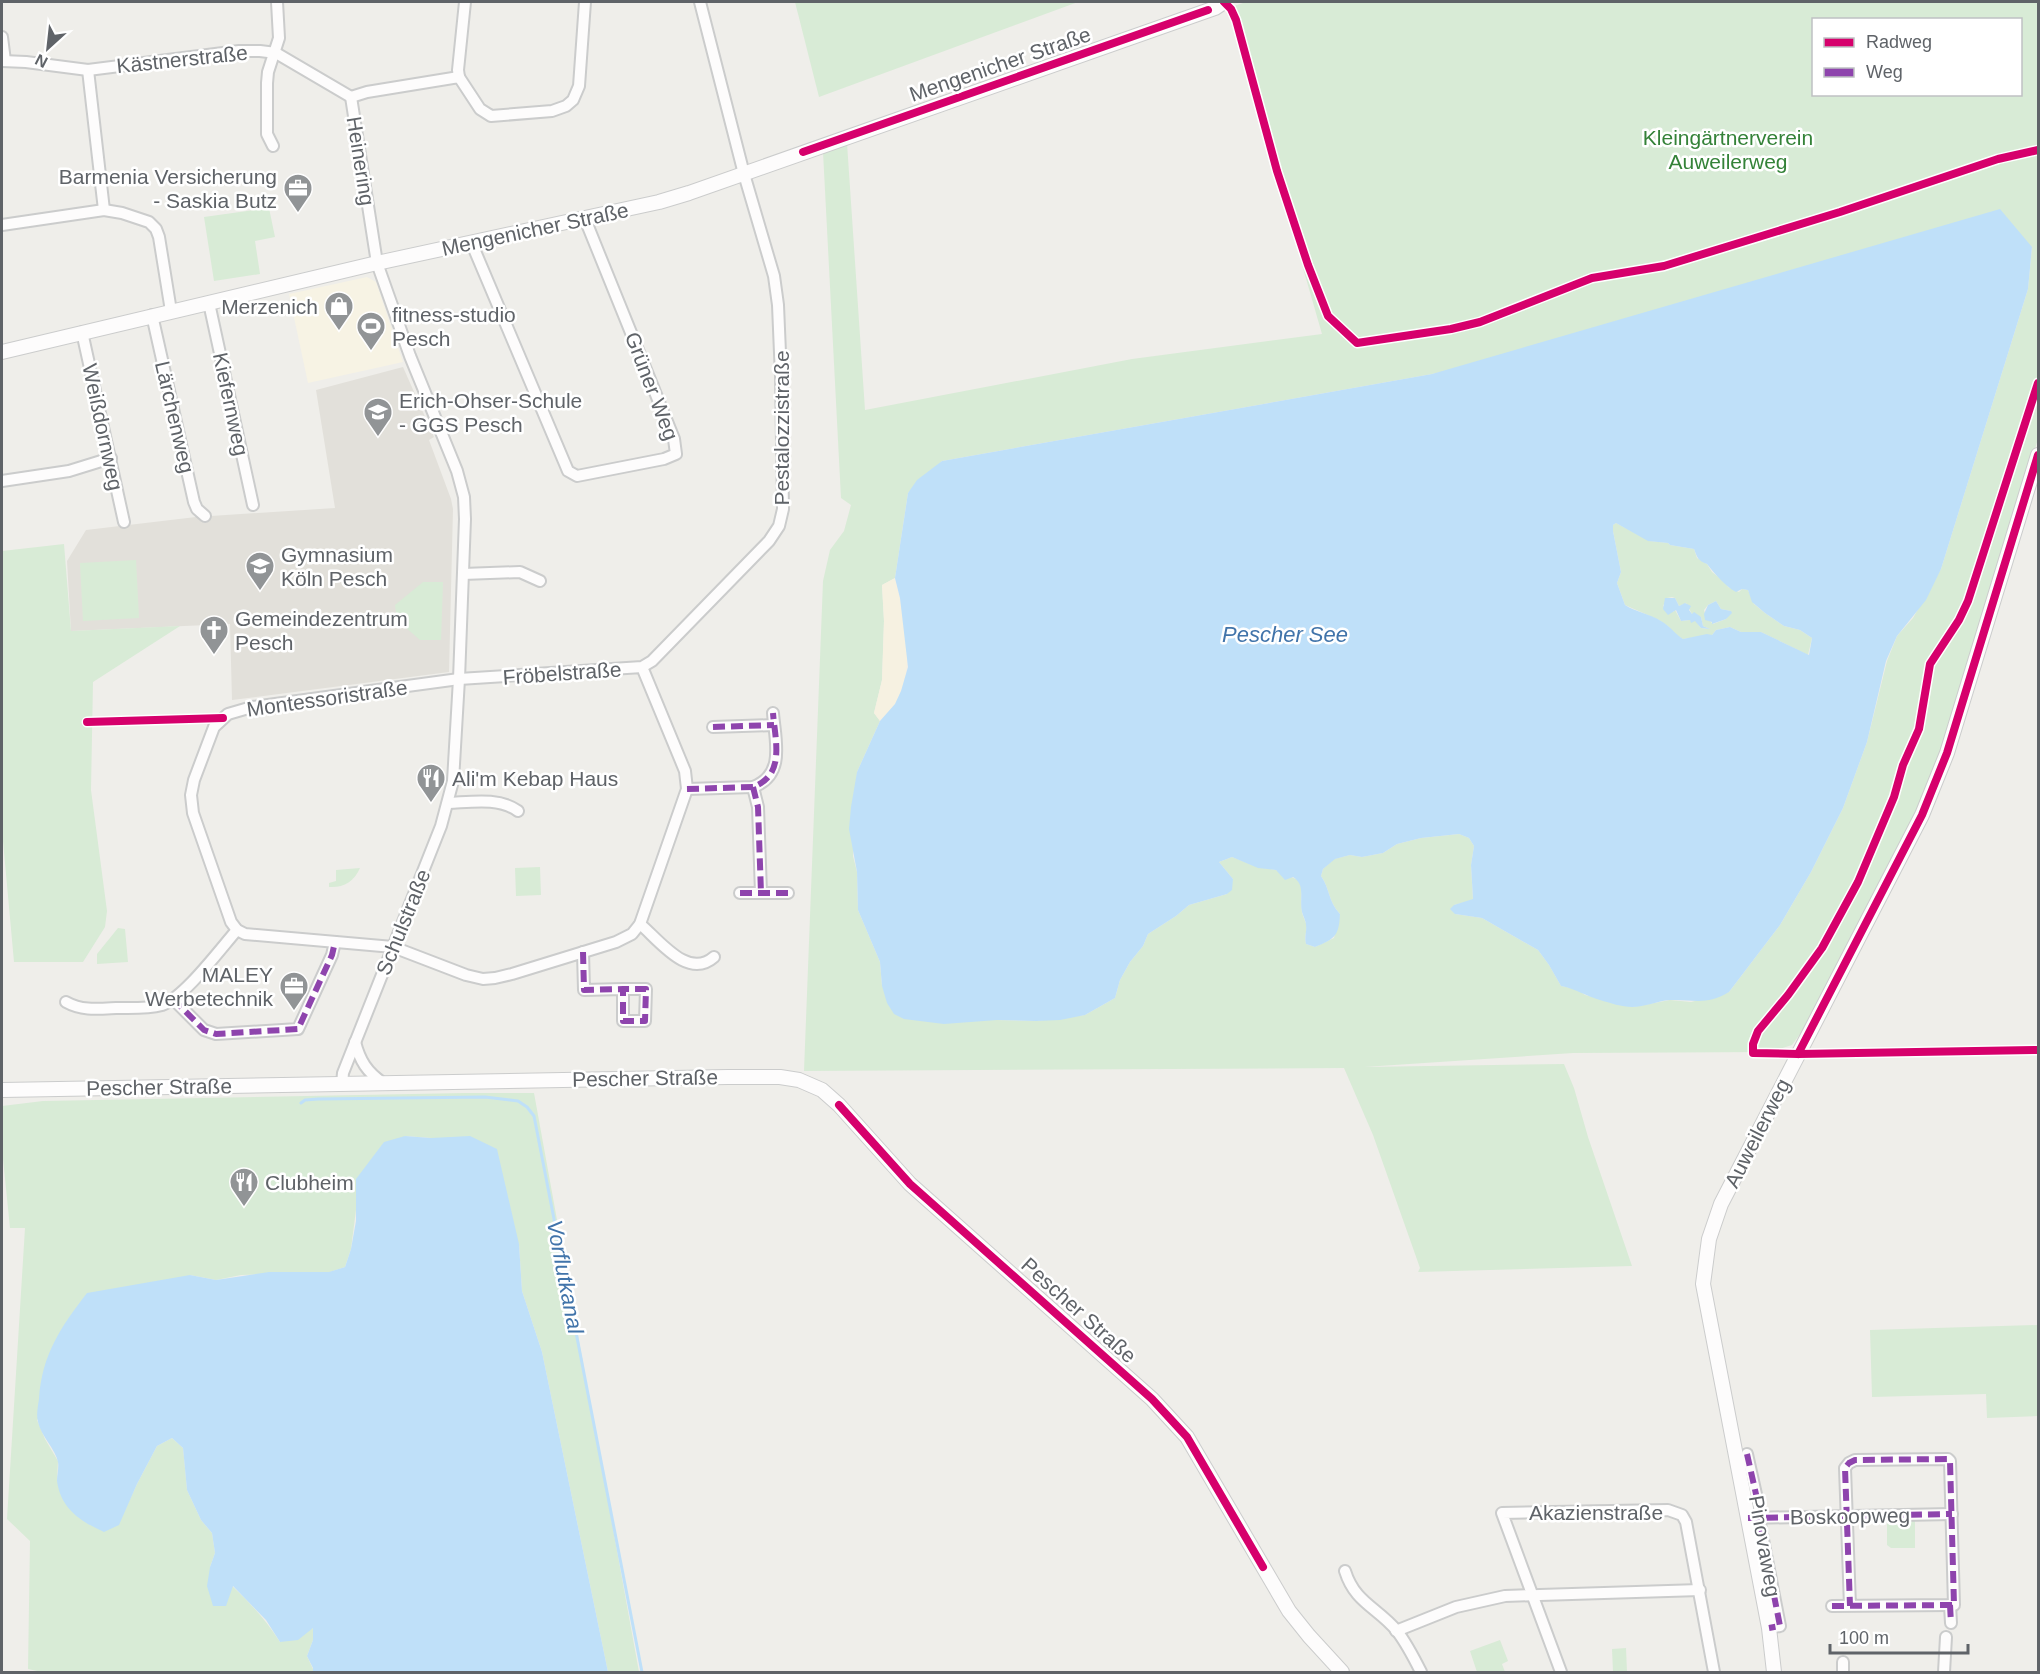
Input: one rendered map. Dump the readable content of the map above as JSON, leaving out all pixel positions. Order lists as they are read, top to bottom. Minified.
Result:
{"streets":{"street":["Kästnerstraße","Mengenicher Straße","Heinering","Grüner Weg","Kiefernweg","Lärchenweg","Weißdornweg","Pestalozzistraße","Fröbelstraße","Montessoristraße","Schulstraße","Pescher Straße","Auweilerweg","Akazienstraße","Boskoopweg","Pinovaweg"]},"crossings":[["Mengenicher Straße","Heinering"],["Mengenicher Straße","Grüner Weg"],["Mengenicher Straße","Kiefernweg"],["Mengenicher Straße","Lärchenweg"],["Mengenicher Straße","Weißdornweg"],["Mengenicher Straße","Pestalozzistraße"],["Mengenicher Straße","Schulstraße"],["Heinering","Schulstraße"],["Pestalozzistraße","Fröbelstraße"],["Fröbelstraße","Montessoristraße"],["Fröbelstraße","Schulstraße"],["Montessoristraße","Schulstraße"],["Schulstraße","Pescher Straße"],["Auweilerweg","Boskoopweg"],["Auweilerweg","Pinovaweg"],["Boskoopweg","Pinovaweg"]],"water":["Pescher See","Vorflutkanal"],"parks":["Kleingärtnerverein Auweilerweg"],"places":{"office":["Barmenia Versicherung - Saskia Butz","MALEY Werbetechnik"],"shop":["Merzenich"],"sports":["fitness-studio Pesch"],"school or university":["Erich-Ohser-Schule - GGS Pesch","Gymnasium Köln Pesch"],"church":["Gemeindezentrum Pesch"],"restaurant":["Ali'm Kebap Haus","Clubheim"]},"legend":["Radweg","Weg"],"scale_bar":"100 m","north":"bottom left"}
